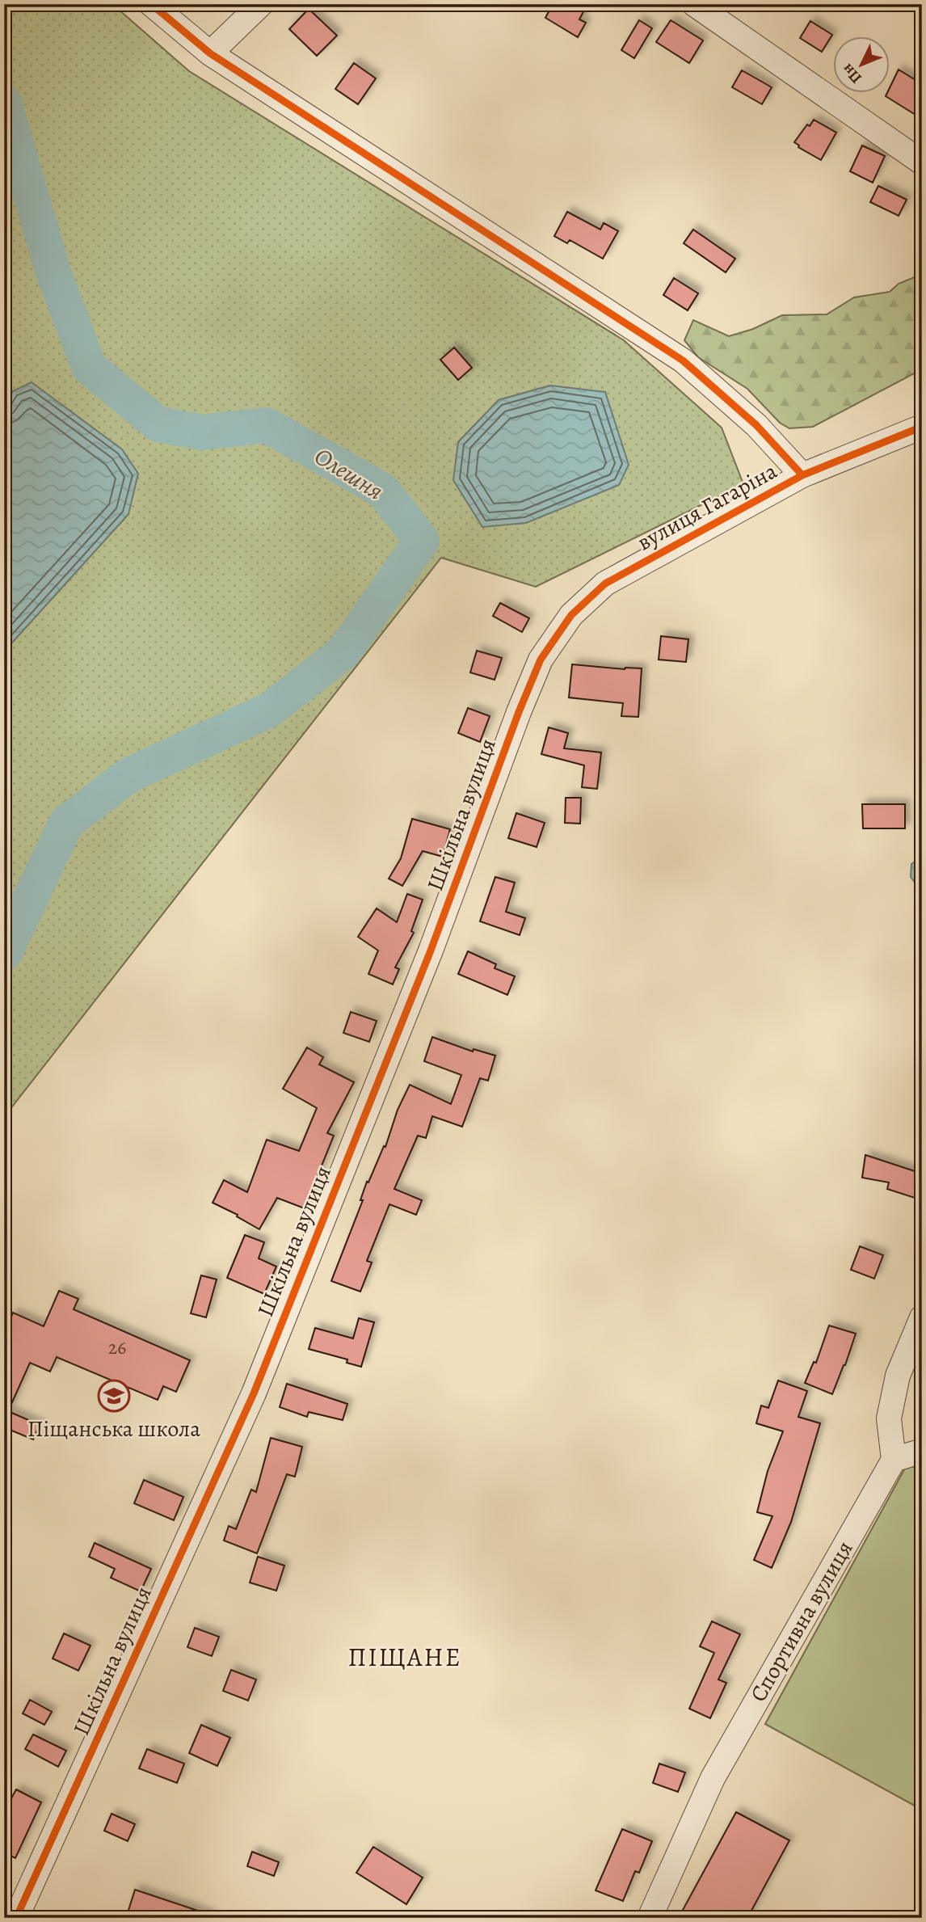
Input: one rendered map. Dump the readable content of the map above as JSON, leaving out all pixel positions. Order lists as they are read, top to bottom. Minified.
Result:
{"streets":{"street":["вулиця Гагаріна","Шкільна вулиця","Спортивна вулиця"]},"crossings":[["вулиця Гагаріна","Шкільна вулиця"]],"districts":["ПІЩАНЕ"],"water":["Олешня"],"places":{"school or university":["Піщанська школа"]},"house_numbers":["26"],"north":"bottom left"}
